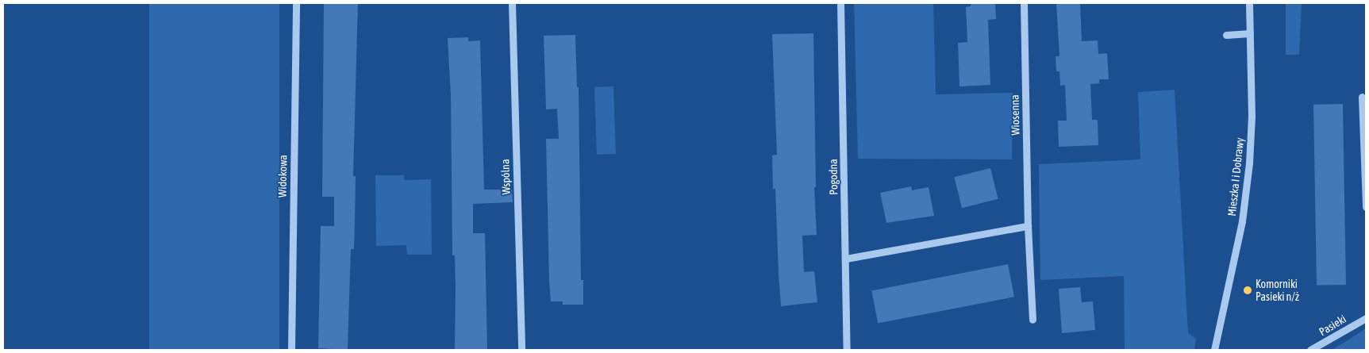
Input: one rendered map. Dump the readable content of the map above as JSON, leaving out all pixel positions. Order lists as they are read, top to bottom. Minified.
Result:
{"streets":{"street":["Wiosenna","Widokowa","Wspólna","Pogodna","Mieszka I i Dobrawy","Pasieki"]},"places":["Komorniki Pasieki n/ż"]}
